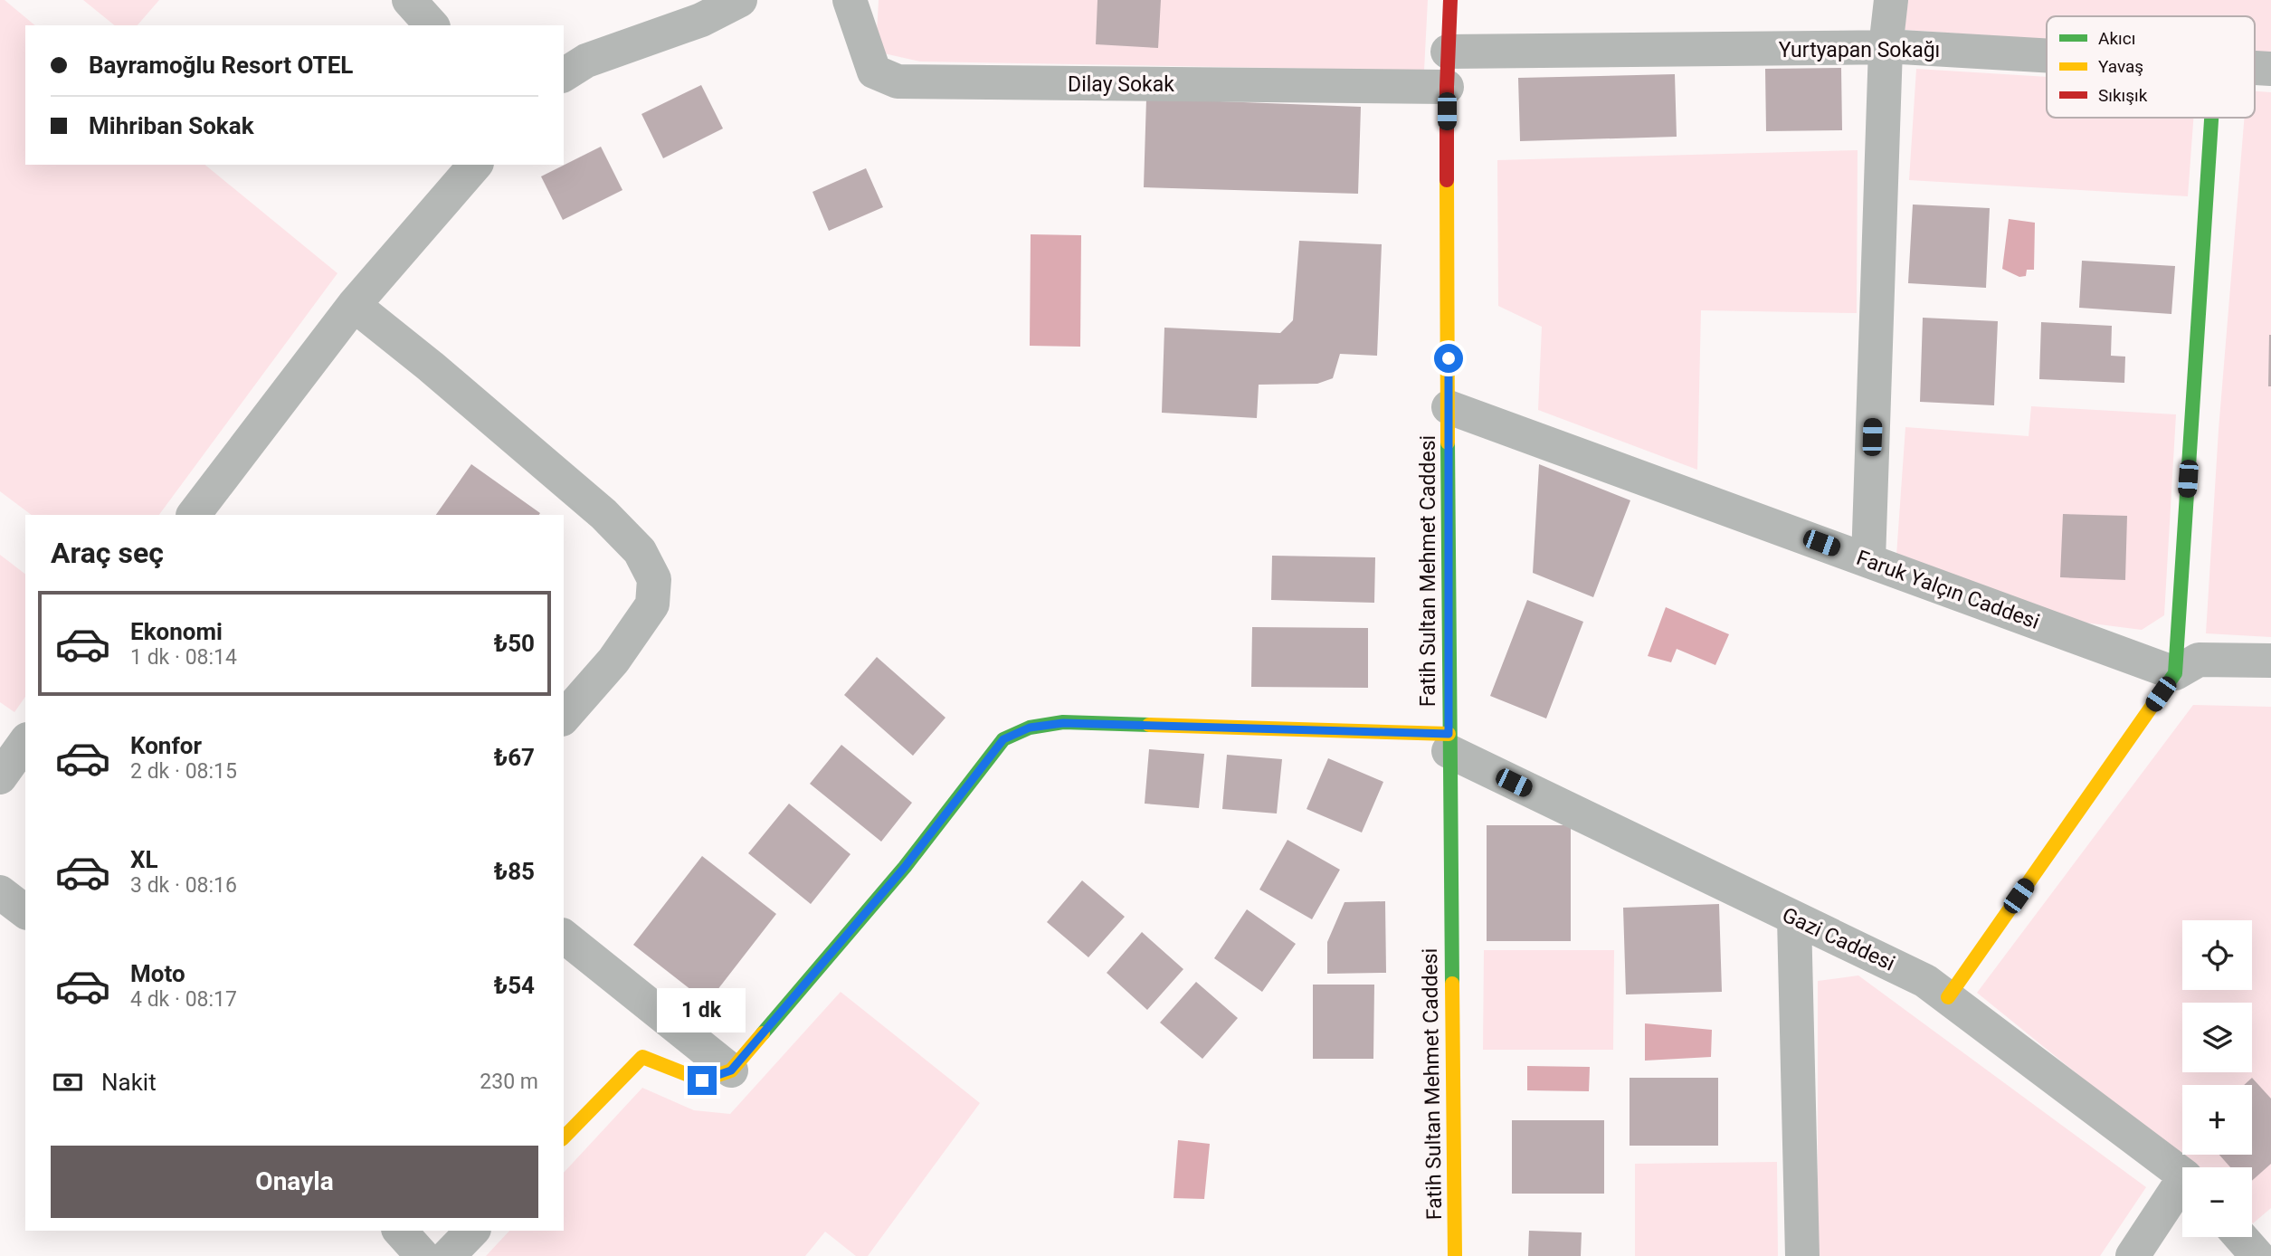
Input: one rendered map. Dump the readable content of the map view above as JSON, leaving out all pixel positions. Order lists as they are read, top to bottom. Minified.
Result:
{"streets":{"street":["Yurtyapan Sokağı","Dilay Sokak","Fatih Sultan Mehmet Caddesi","Faruk Yalçın Caddesi","Gazi Caddesi"]},"crossings":[["Yurtyapan Sokağı","Fatih Sultan Mehmet Caddesi"],["Dilay Sokak","Fatih Sultan Mehmet Caddesi"],["Fatih Sultan Mehmet Caddesi","Faruk Yalçın Caddesi"],["Fatih Sultan Mehmet Caddesi","Gazi Caddesi"]],"legend":["Akıcı","Yavaş","Sıkışık"],"page":{"banner":["Bayramoğlu Resort OTEL","Mihriban Sokak"],"heading":"Araç seç","list":[{"name":"Ekonomi","note":"1 dk · 08:14","value":"₺50"},{"name":"Konfor","note":"2 dk · 08:15","value":"₺67"},{"name":"XL","note":"3 dk · 08:16","value":"₺85"},{"name":"Moto","note":"4 dk · 08:17","value":"₺54"}],"map_buttons":["+","−"],"bubble":"1 dk","pay":["Nakit","230 m"],"buttons":"Onayla"}}
